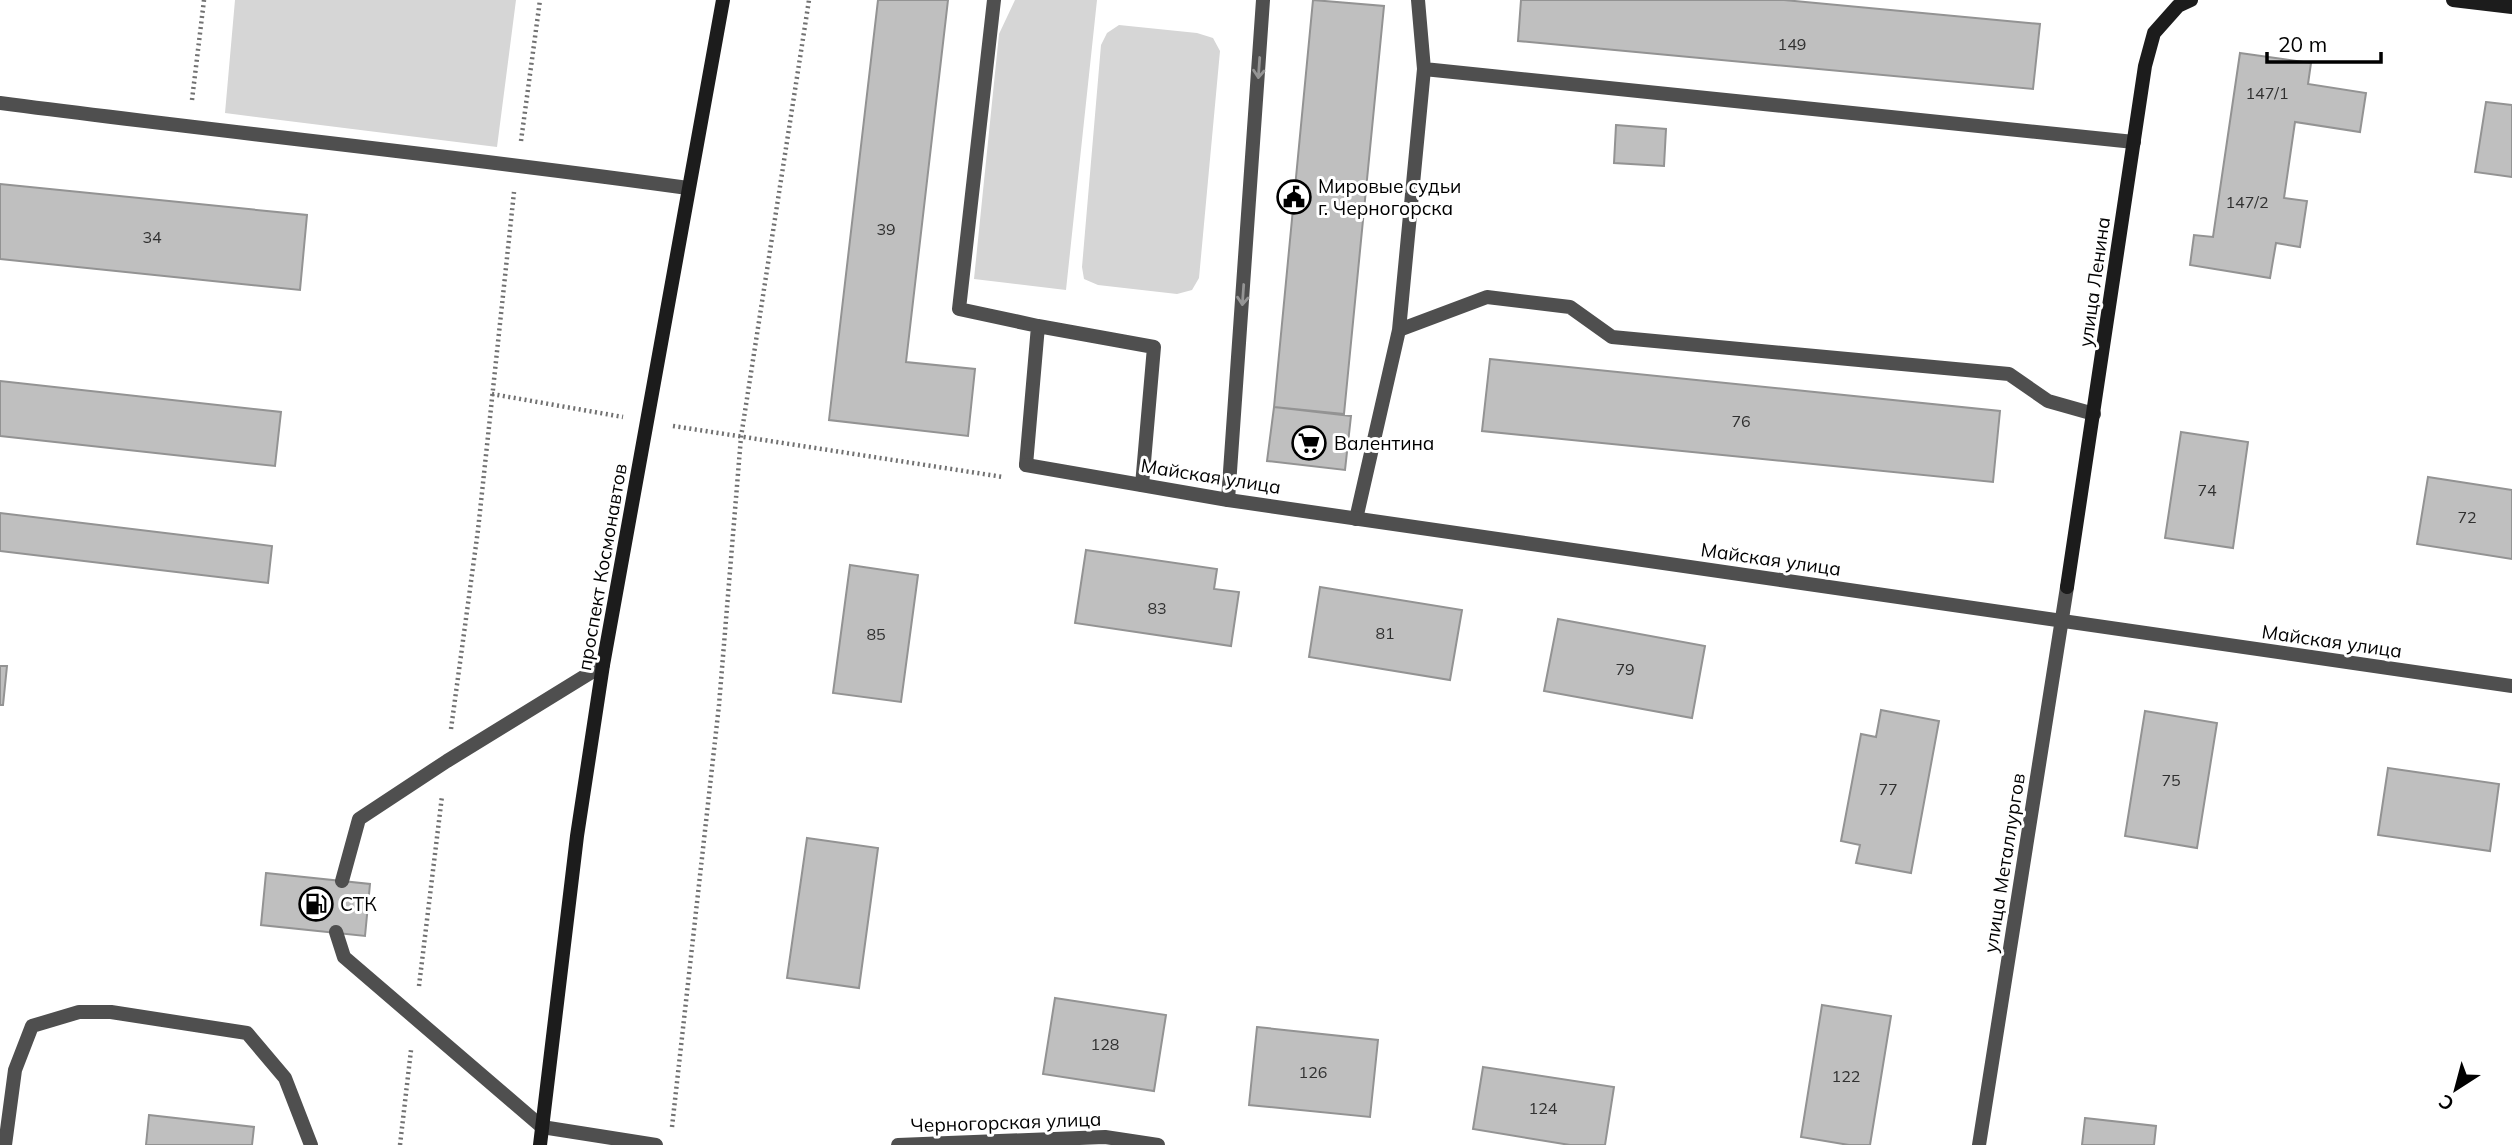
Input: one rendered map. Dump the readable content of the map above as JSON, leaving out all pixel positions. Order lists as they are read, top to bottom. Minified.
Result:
{"streets":{"main road":["улица Ленина","проспект Космонавтов"],"street":["Майская улица","улица Металлургов","Черногорская улица"]},"crossings":[["улица Ленина","улица Металлургов"],["Майская улица","улица Металлургов"]],"places":{"public building":["Мировые судьи г. Черногорска"],"supermarket":["Валентина"],"fuel station":["СТК"]},"house_numbers":["149","147/1","147/2","39","34","76","74","72","83","81","85","79","75","77","128","126","122","124"],"scale_bar":"20 m","north":"bottom left"}
